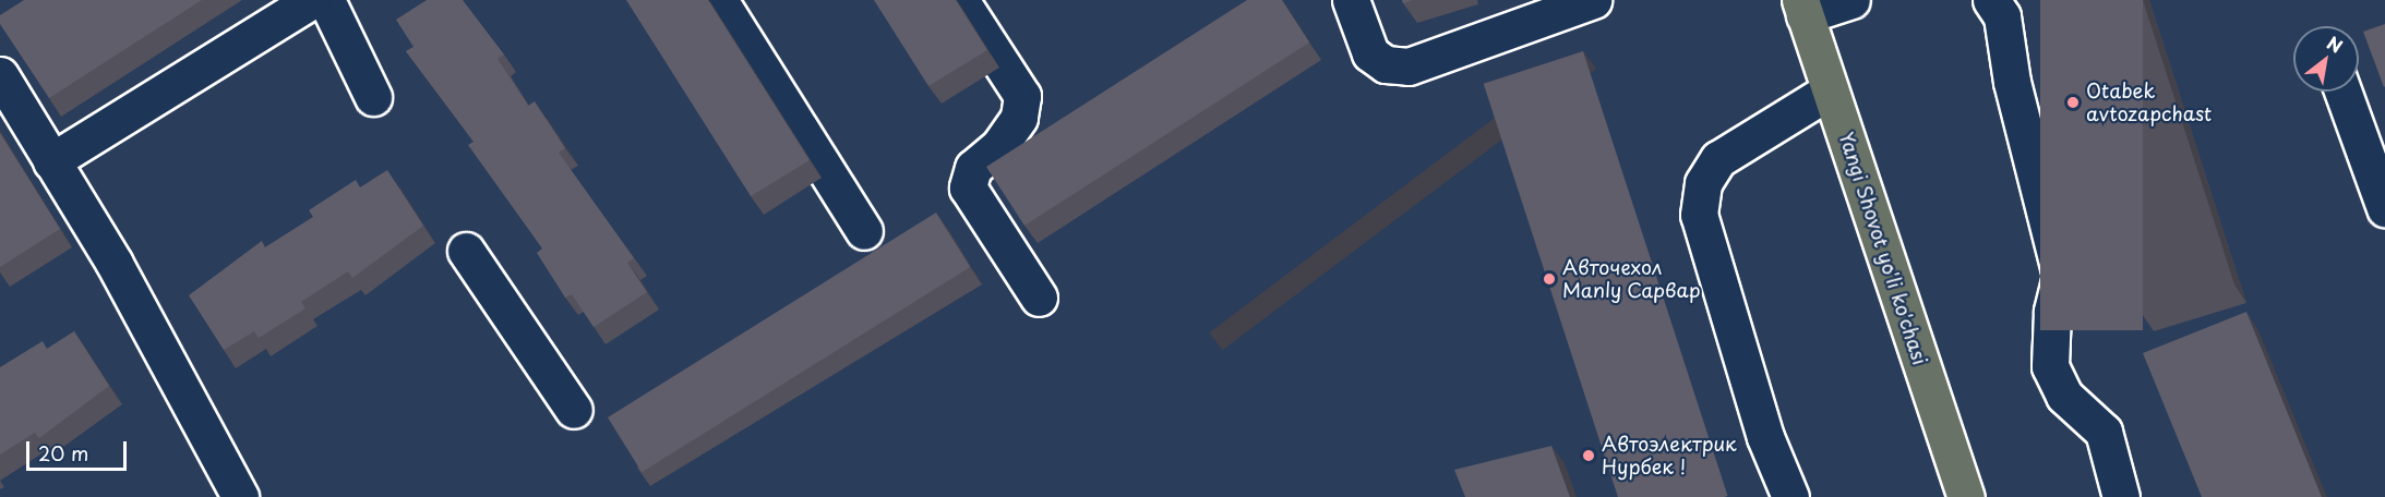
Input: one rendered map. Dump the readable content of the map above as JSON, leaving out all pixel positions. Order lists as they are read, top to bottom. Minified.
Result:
{"streets":{"main road":["Yangi Shovot yo'li ko'chasi"]},"places":["Otabek avtozapchast","Авточехол Manly Сарвар","Автоэлектрик Нурбек !"],"scale_bar":"20 m","north":"top right"}
